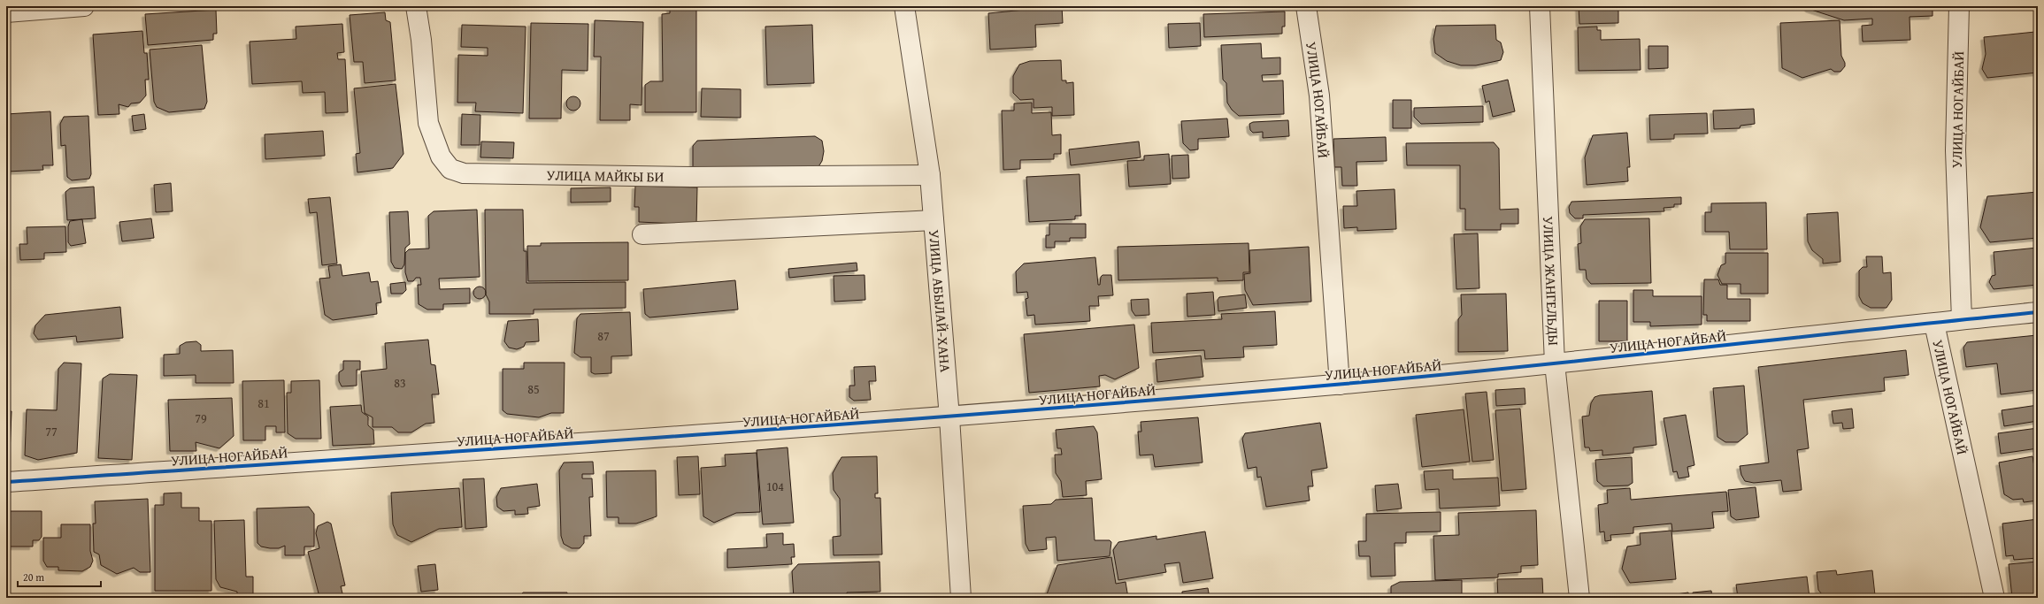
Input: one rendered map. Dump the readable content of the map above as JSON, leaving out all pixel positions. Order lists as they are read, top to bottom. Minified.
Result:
{"streets":{"street":["УЛИЦА НОГАЙБАЙ","УЛИЦА МАЙКЫ БИ","УЛИЦА ЖАНГЕЛЬДЫ","УЛИЦА АБЫЛАЙ-ХАНА"]},"crossings":[["УЛИЦА НОГАЙБАЙ","УЛИЦА ЖАНГЕЛЬДЫ"],["УЛИЦА НОГАЙБАЙ","УЛИЦА АБЫЛАЙ-ХАНА"],["УЛИЦА МАЙКЫ БИ","УЛИЦА АБЫЛАЙ-ХАНА"]],"house_numbers":["87","83","85","81","79","77","104"],"scale_bar":"20 m"}
